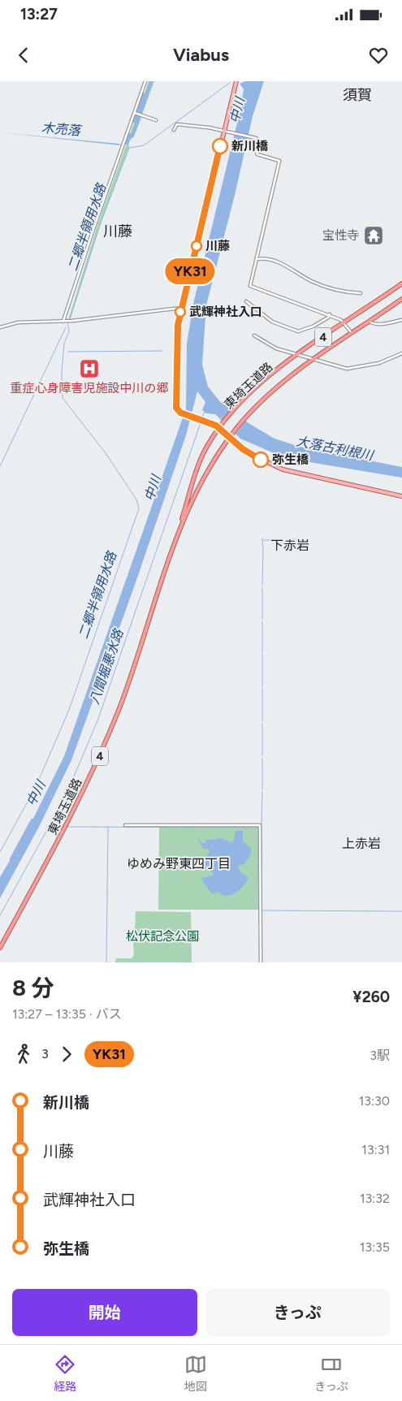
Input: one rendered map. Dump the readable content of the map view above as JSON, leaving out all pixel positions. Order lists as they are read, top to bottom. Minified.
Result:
{"streets":{"highway":["4","東埼玉道路"]},"districts":["須賀","川藤","下赤岩","上赤岩","ゆめみ野東四丁目"],"water":["中川","木売落","二郷半領用水路","大落古利根川","八間堀悪水路"],"parks":["松伏記念公園"],"places":{"other":["新川橋","川藤","武輝神社入口","弥生橋"],"temple":["宝性寺"],"hospital":["重症心身障害児施設中川の郷"]},"lines":["bus line YK31"],"page":{"status":"13:27","header":"Viabus","on_map":"YK31","heading":["8 分","13:27 – 13:35 · バス","¥260"],"legs":["3","YK31","3駅"],"list":[{"name":"新川橋","value":"13:30"},{"name":"川藤","value":"13:31"},{"name":"武輝神社入口","value":"13:32"},{"name":"弥生橋","value":"13:35"}],"buttons":["開始","きっぷ"],"tabs":["経路","地図","きっぷ"]}}
